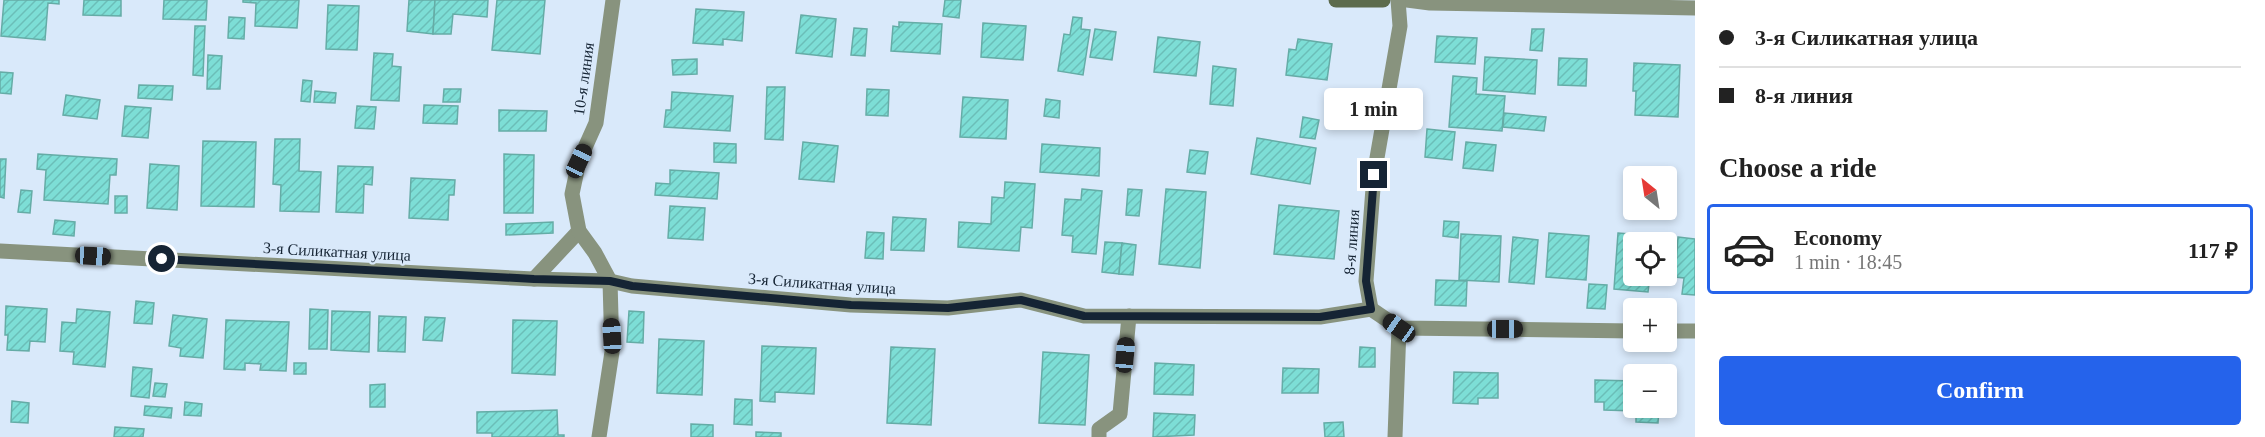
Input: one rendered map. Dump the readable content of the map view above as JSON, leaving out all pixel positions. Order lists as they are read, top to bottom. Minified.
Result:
{"streets":{"street":["10-я линия","8-я линия","3-я Силикатная улица"]},"crossings":[["10-я линия","3-я Силикатная улица"],["8-я линия","3-я Силикатная улица"]],"north":"top left","page":{"banner":["3-я Силикатная улица","8-я линия"],"bubble":"1 min","heading":"Choose a ride","map_buttons":["+","−"],"list":[{"name":"Economy","note":"1 min · 18:45","value":"117 ₽"}],"buttons":"Confirm"}}
